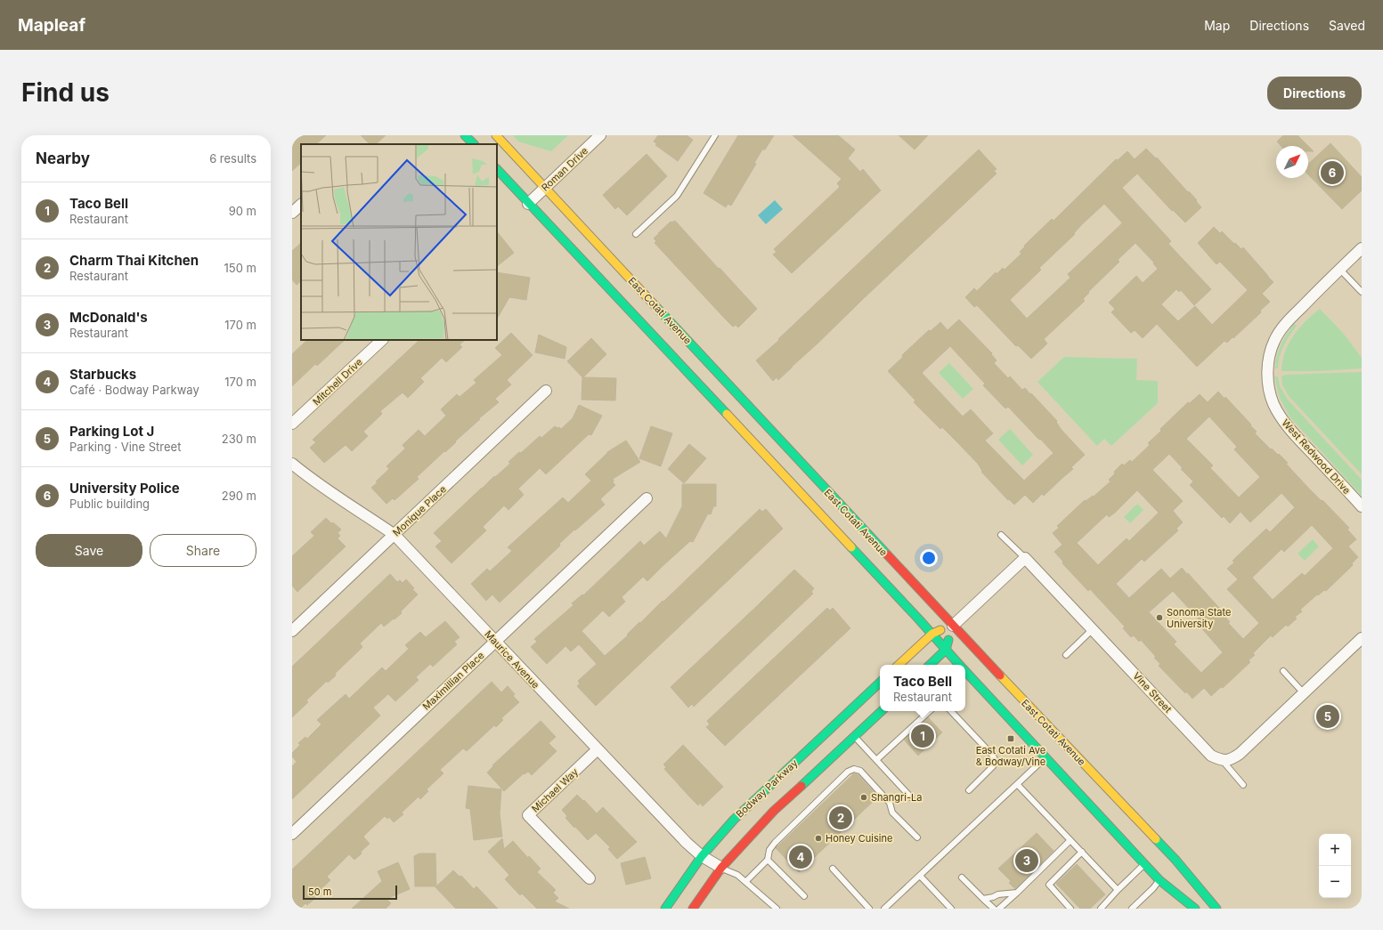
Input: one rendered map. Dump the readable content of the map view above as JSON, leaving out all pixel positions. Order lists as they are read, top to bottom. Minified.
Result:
{"streets":{"main road":["East Cotati Avenue","Bodway Parkway"],"street":["Roman Drive","Mitchell Drive","West Redwood Drive","Monique Place","Maurice Avenue","Maximillian Place","Vine Street","Michael Way"]},"crossings":[["Roman Drive","East Cotati Avenue"],["Monique Place","Maurice Avenue"],["Maurice Avenue","Maximillian Place"],["Maurice Avenue","Bodway Parkway"],["Maurice Avenue","Michael Way"]],"places":{"other":["Sonoma State University","Shangri-La","Honey Cuisine"],"transit":["East Cotati Ave & Bodway/Vine"]},"scale_bar":"50 m","north":"top right","page":{"header":"Mapleaf","nav":["Map","Directions","Saved"],"buttons":["Directions",["Save","Share"]],"title":"Find us","heading":["Nearby","6 results"],"pins":["6","5","1","2","4","3"],"list":[{"mark":"1","name":"Taco Bell","note":"Restaurant","value":"90 m"},{"mark":"2","name":"Charm Thai Kitchen","note":"Restaurant","value":"150 m"},{"mark":"3","name":"McDonald's","note":"Restaurant","value":"170 m"},{"mark":"4","name":"Starbucks","note":"Café · Bodway Parkway","value":"170 m"},{"mark":"5","name":"Parking Lot J","note":"Parking · Vine Street","value":"230 m"},{"mark":"6","name":"University Police","note":"Public building","value":"290 m"}],"popup":["Taco Bell","Restaurant"],"map_buttons":["+","−"],"scale":"50 m"}}
